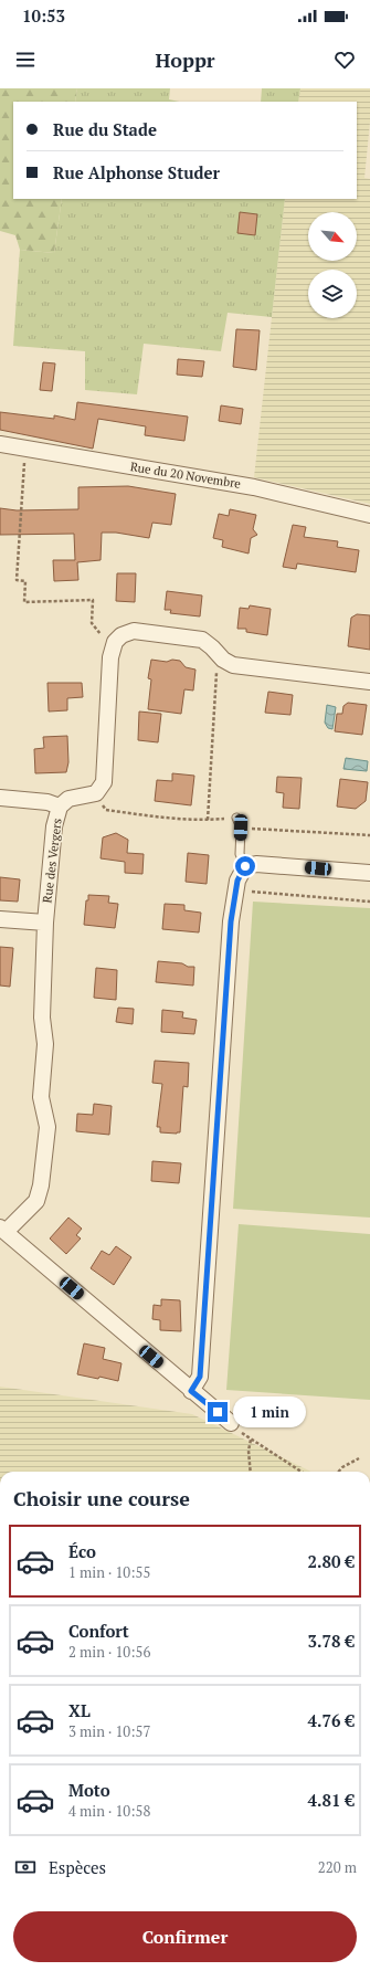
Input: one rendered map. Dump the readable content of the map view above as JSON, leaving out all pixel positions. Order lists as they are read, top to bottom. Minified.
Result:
{"streets":{"street":["Rue du 20 Novembre","Rue des Vergers"]},"north":"bottom right","page":{"status":"10:53","header":"Hoppr","banner":["Rue du Stade","Rue Alphonse Studer"],"bubble":"1 min","heading":"Choisir une course","list":[{"name":"Éco","note":"1 min · 10:55","value":"2.80 €"},{"name":"Confort","note":"2 min · 10:56","value":"3.78 €"},{"name":"XL","note":"3 min · 10:57","value":"4.76 €"},{"name":"Moto","note":"4 min · 10:58","value":"4.81 €"}],"pay":["Espèces","220 m"],"buttons":"Confirmer"}}
